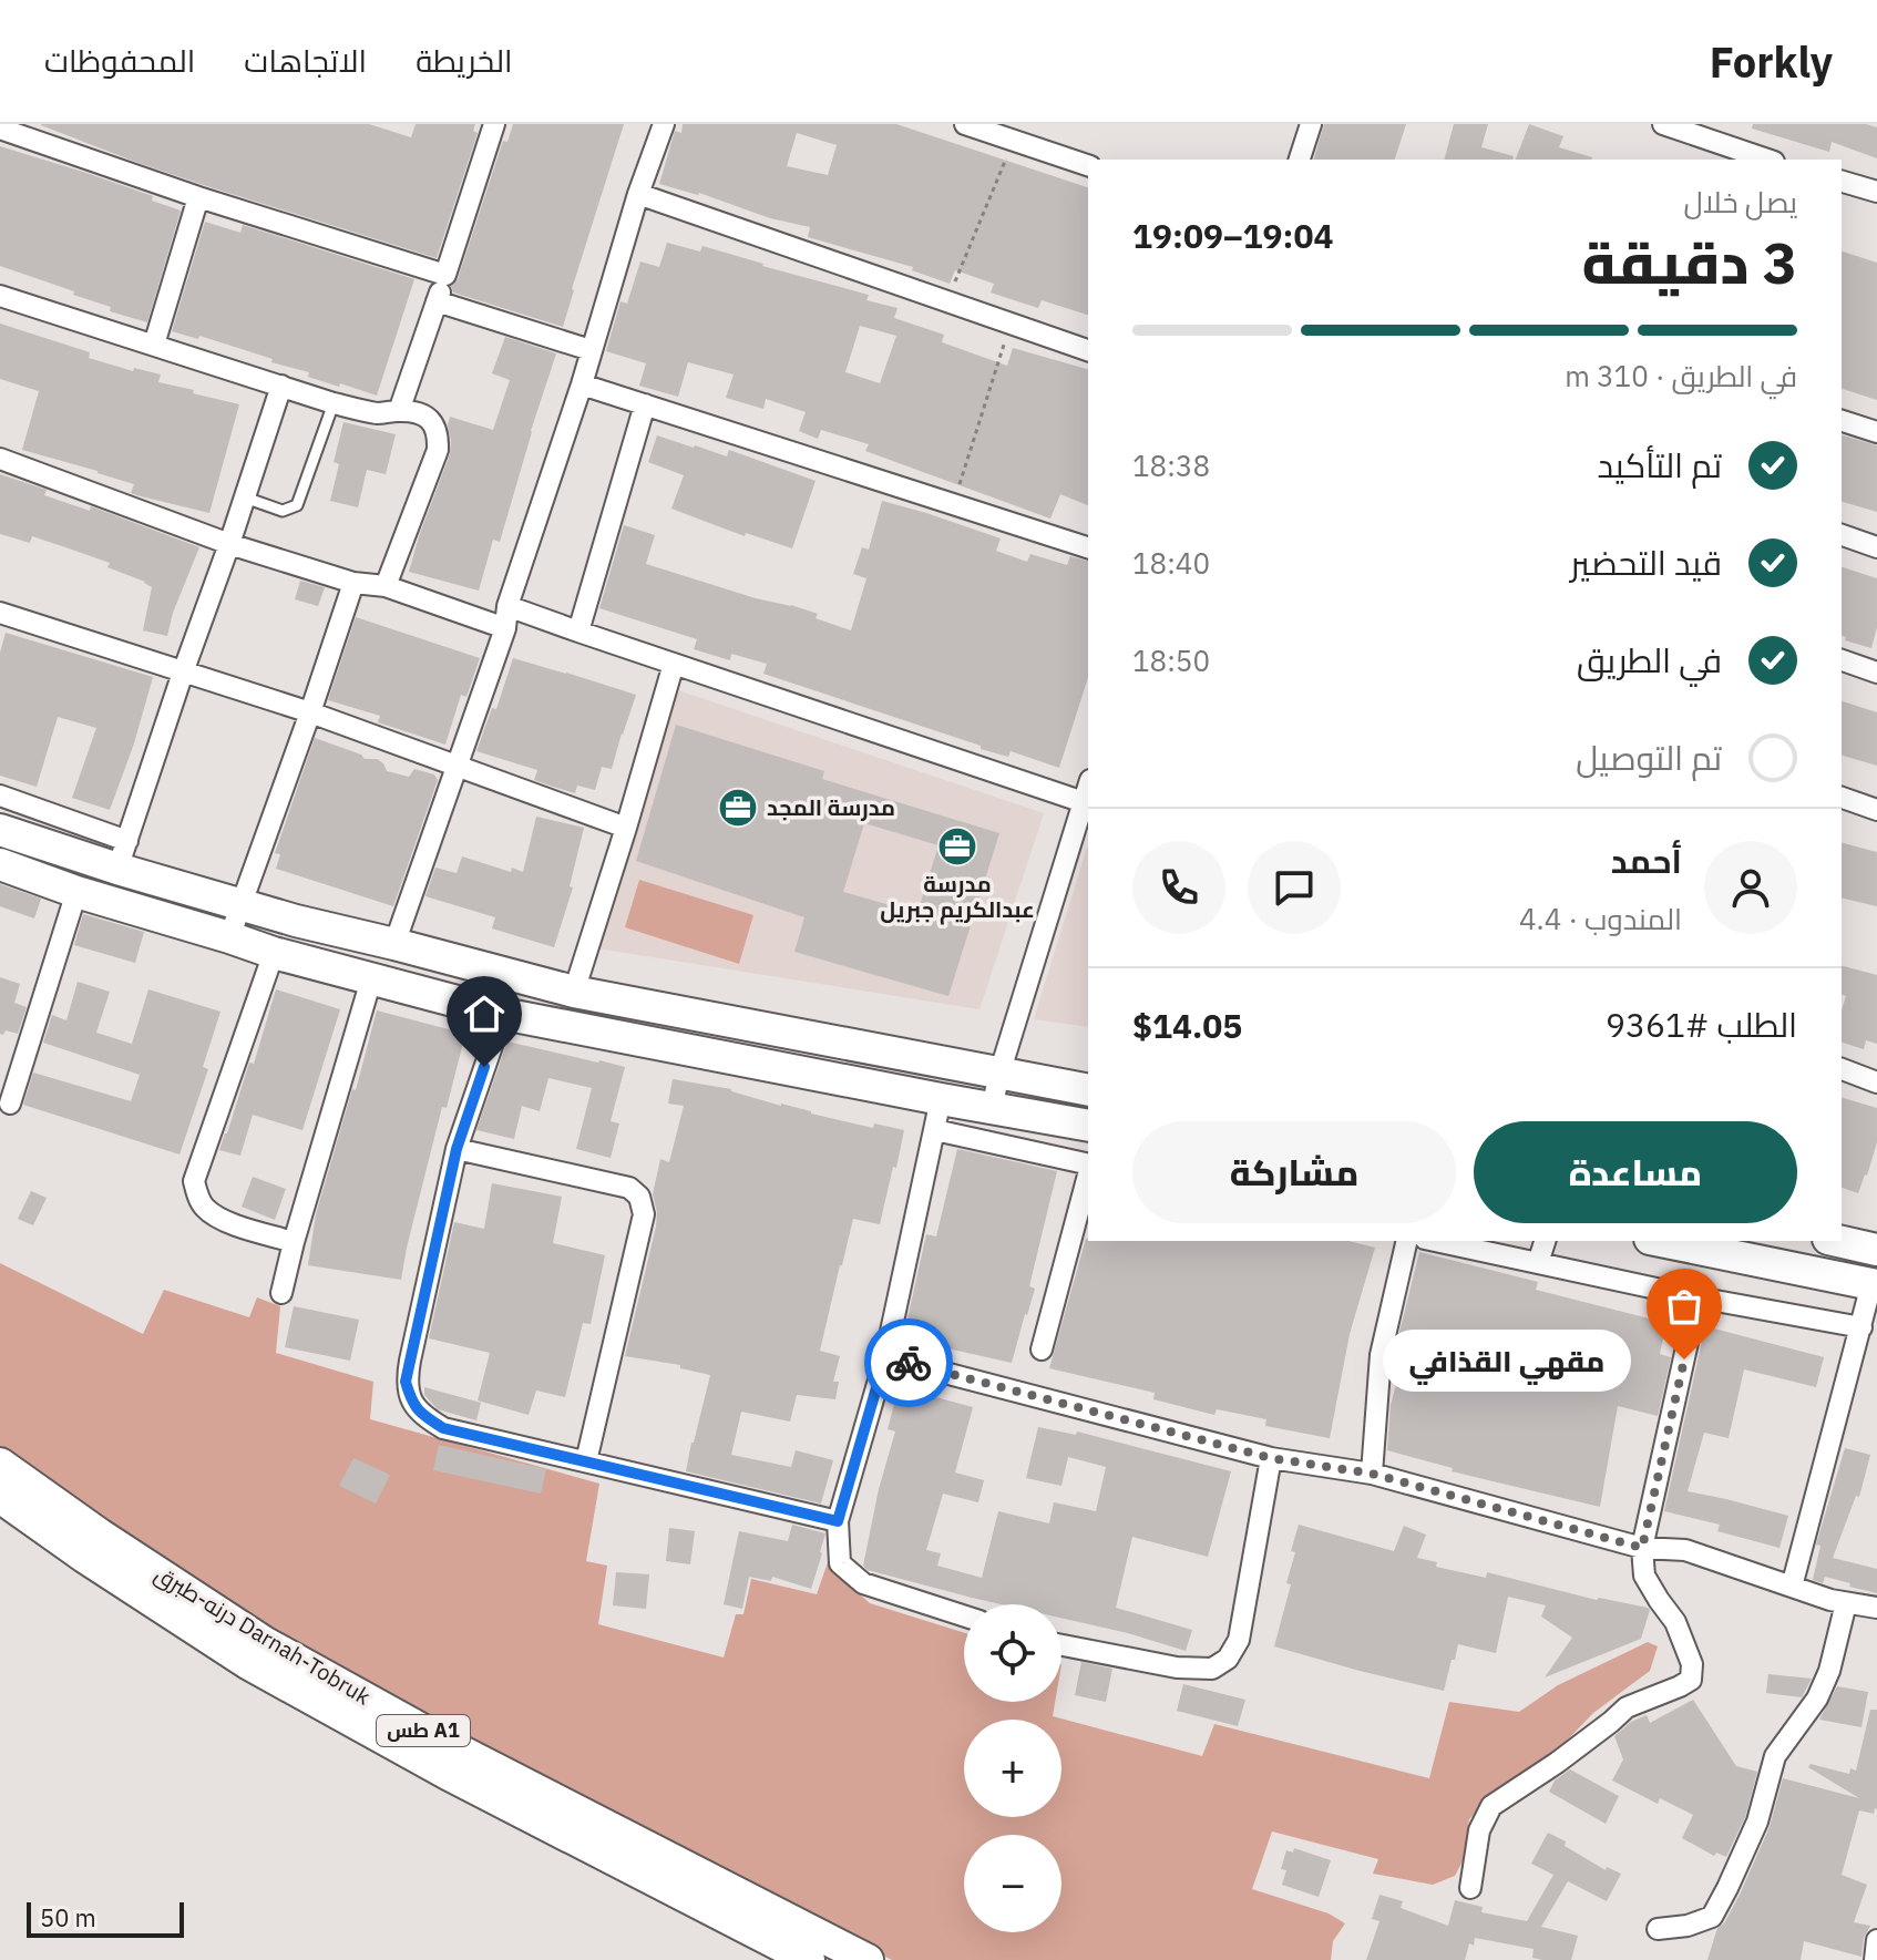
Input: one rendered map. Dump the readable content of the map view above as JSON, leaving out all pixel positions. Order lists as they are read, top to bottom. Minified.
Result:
{"streets":{"main road":["درنه-طبرق Darnah-Tobruk","طس A1"]},"places":{"office":["مدرسة المجد","مدرسة عبدالكريم جبريل"],"other":["مقهي القذافي"]},"scale_bar":"50 m","page":{"header":"Forkly","nav":["الخريطة","الاتجاهات","المحفوظات"],"heading":["3 دقيقة","يصل خلال","19:04–19:09"],"panel":["أحمد","المندوب · 4.4","الطلب #9361","$14.05"],"bar":"في الطريق · 310 m","list":[["تم التأكيد","18:38"],["قيد التحضير","18:40"],["في الطريق","18:50"],"تم التوصيل"],"buttons":["مساعدة","مشاركة"],"bubble":"مقهي القذافي","map_buttons":["+","−"],"scale":"50 m"}}
